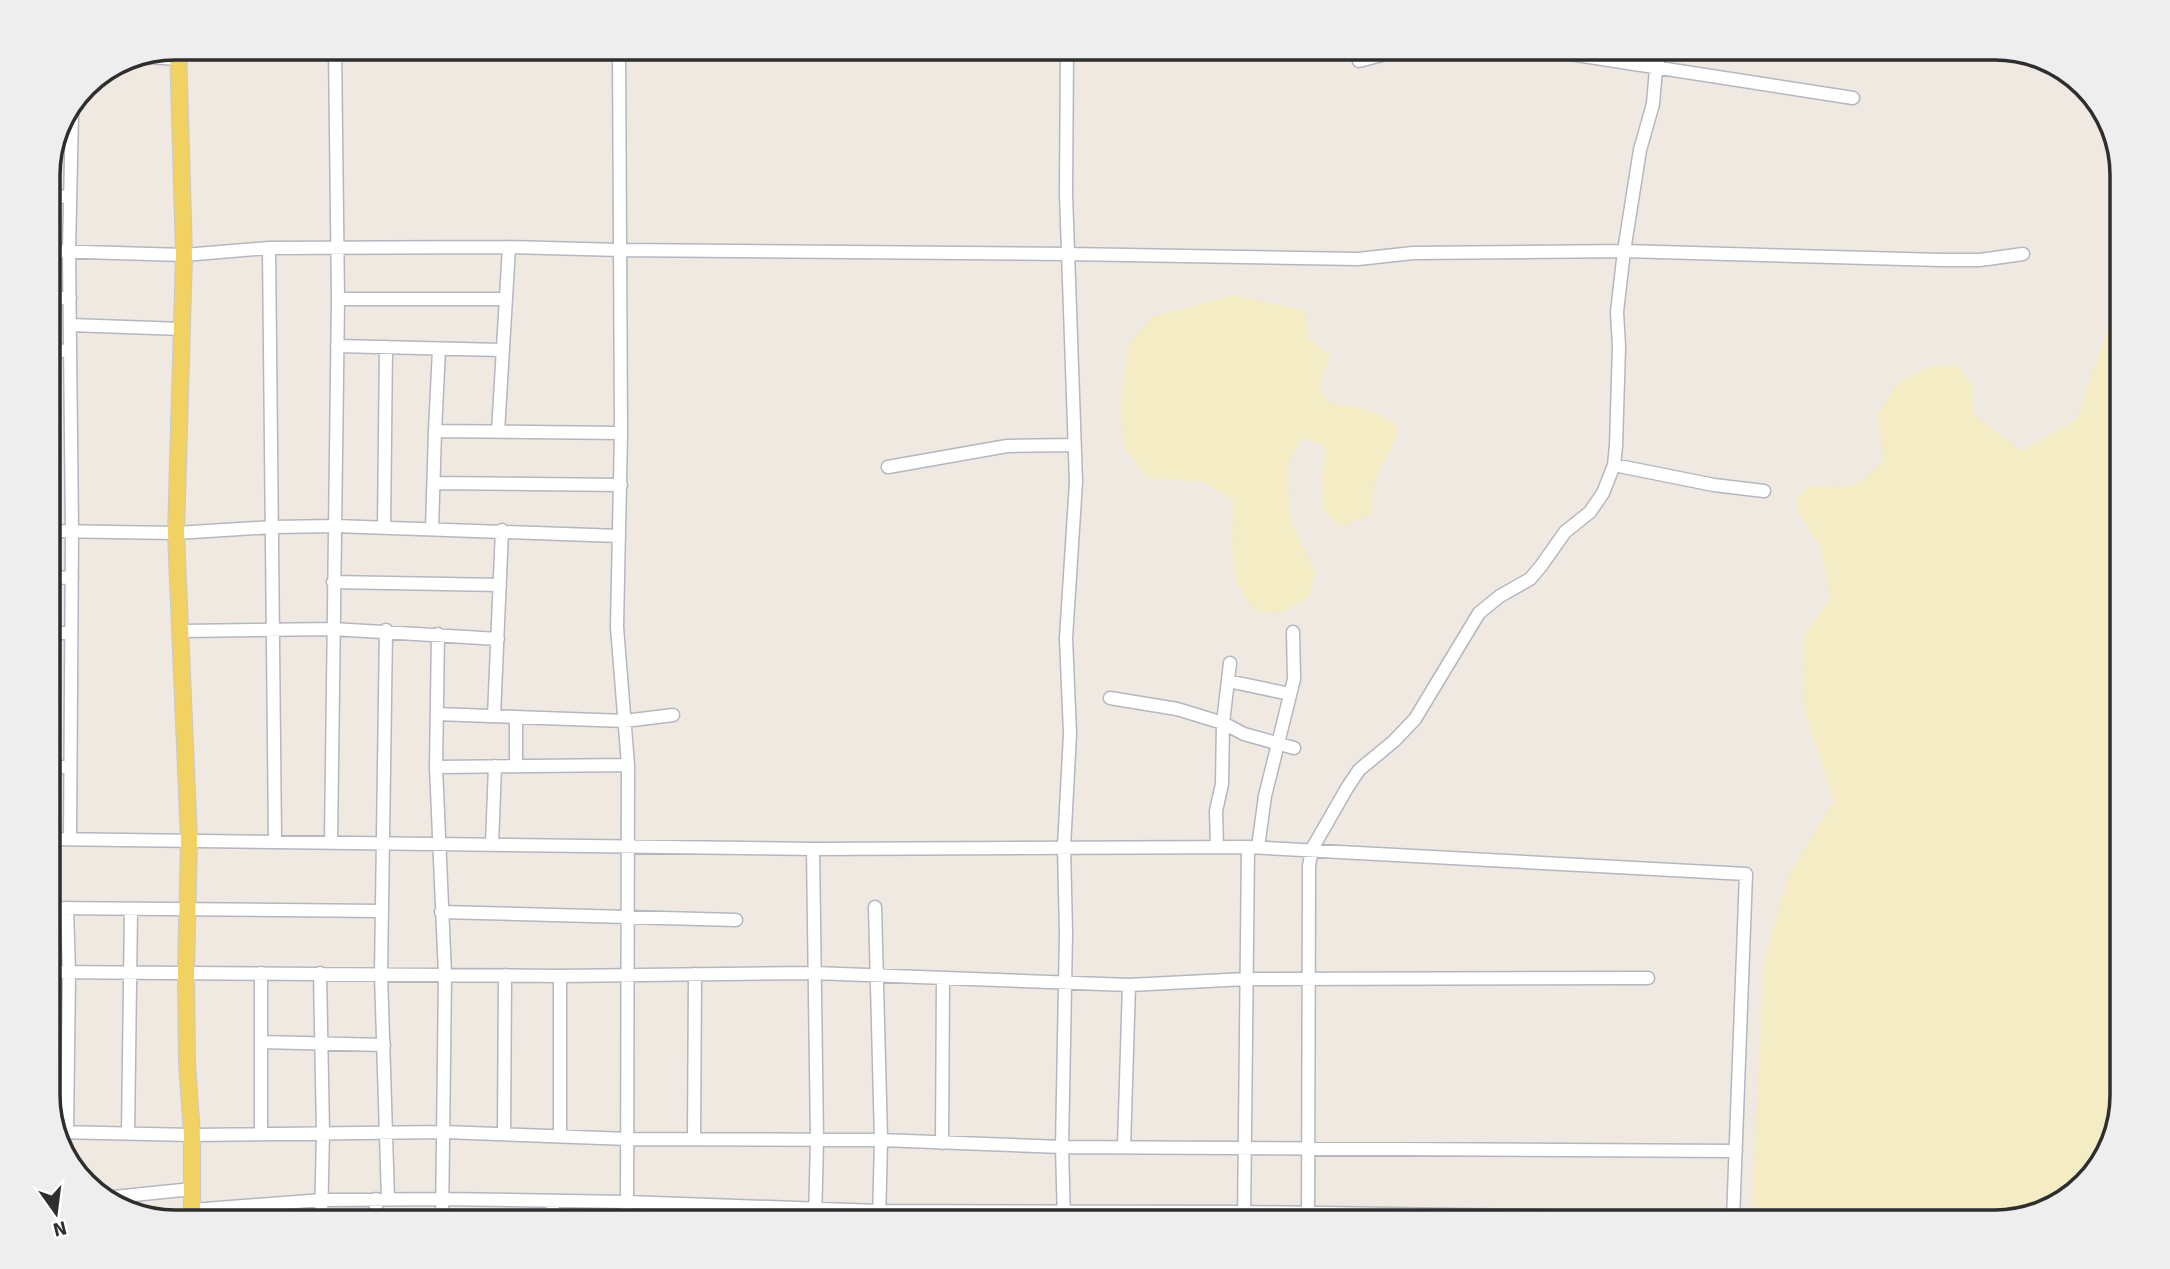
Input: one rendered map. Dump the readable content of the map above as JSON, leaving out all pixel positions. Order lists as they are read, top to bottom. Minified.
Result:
{"north":"bottom"}
